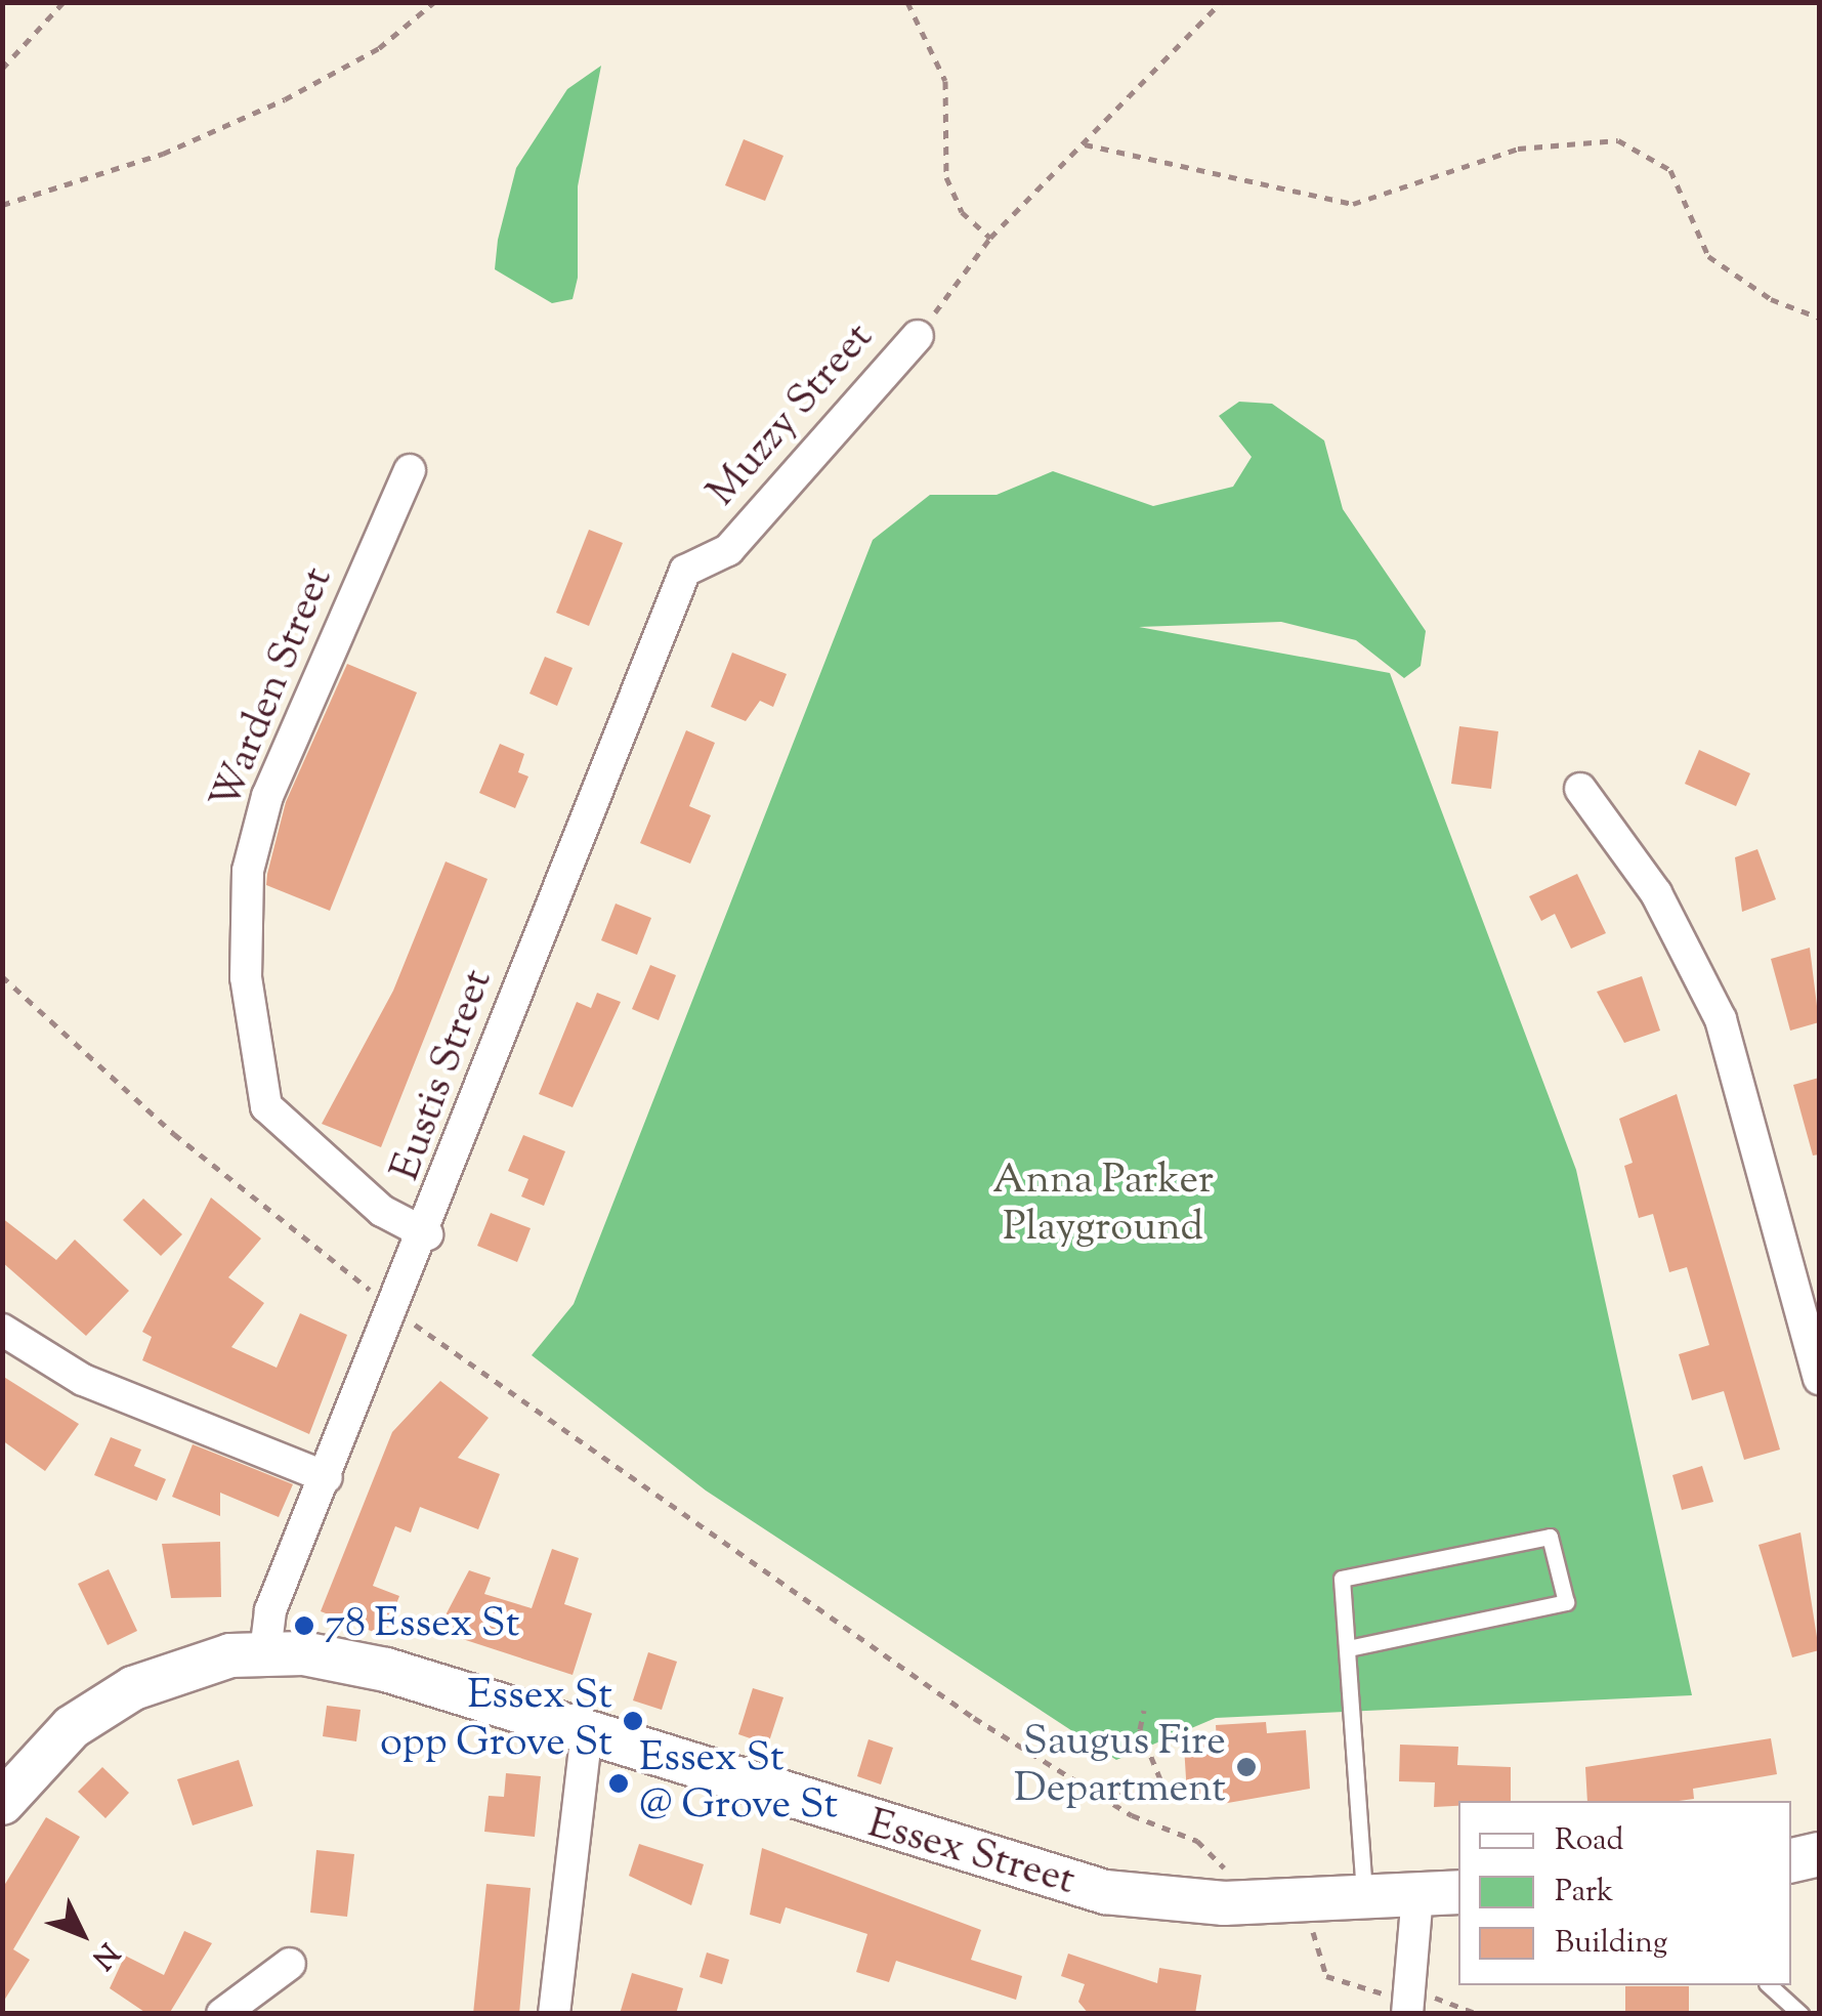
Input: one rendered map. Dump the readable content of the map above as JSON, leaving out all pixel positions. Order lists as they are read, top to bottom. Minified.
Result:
{"streets":{"main road":["Essex Street"],"street":["Muzzy Street","Warden Street","Eustis Street"]},"crossings":[["Muzzy Street","Eustis Street"],["Warden Street","Eustis Street"],["Eustis Street","Essex Street"]],"parks":["Anna Parker Playground"],"places":["78 Essex St","Essex St opp Grove St","Saugus Fire Department","Essex St @ Grove St"],"legend":["Road","Park","Building"],"north":"bottom right"}
